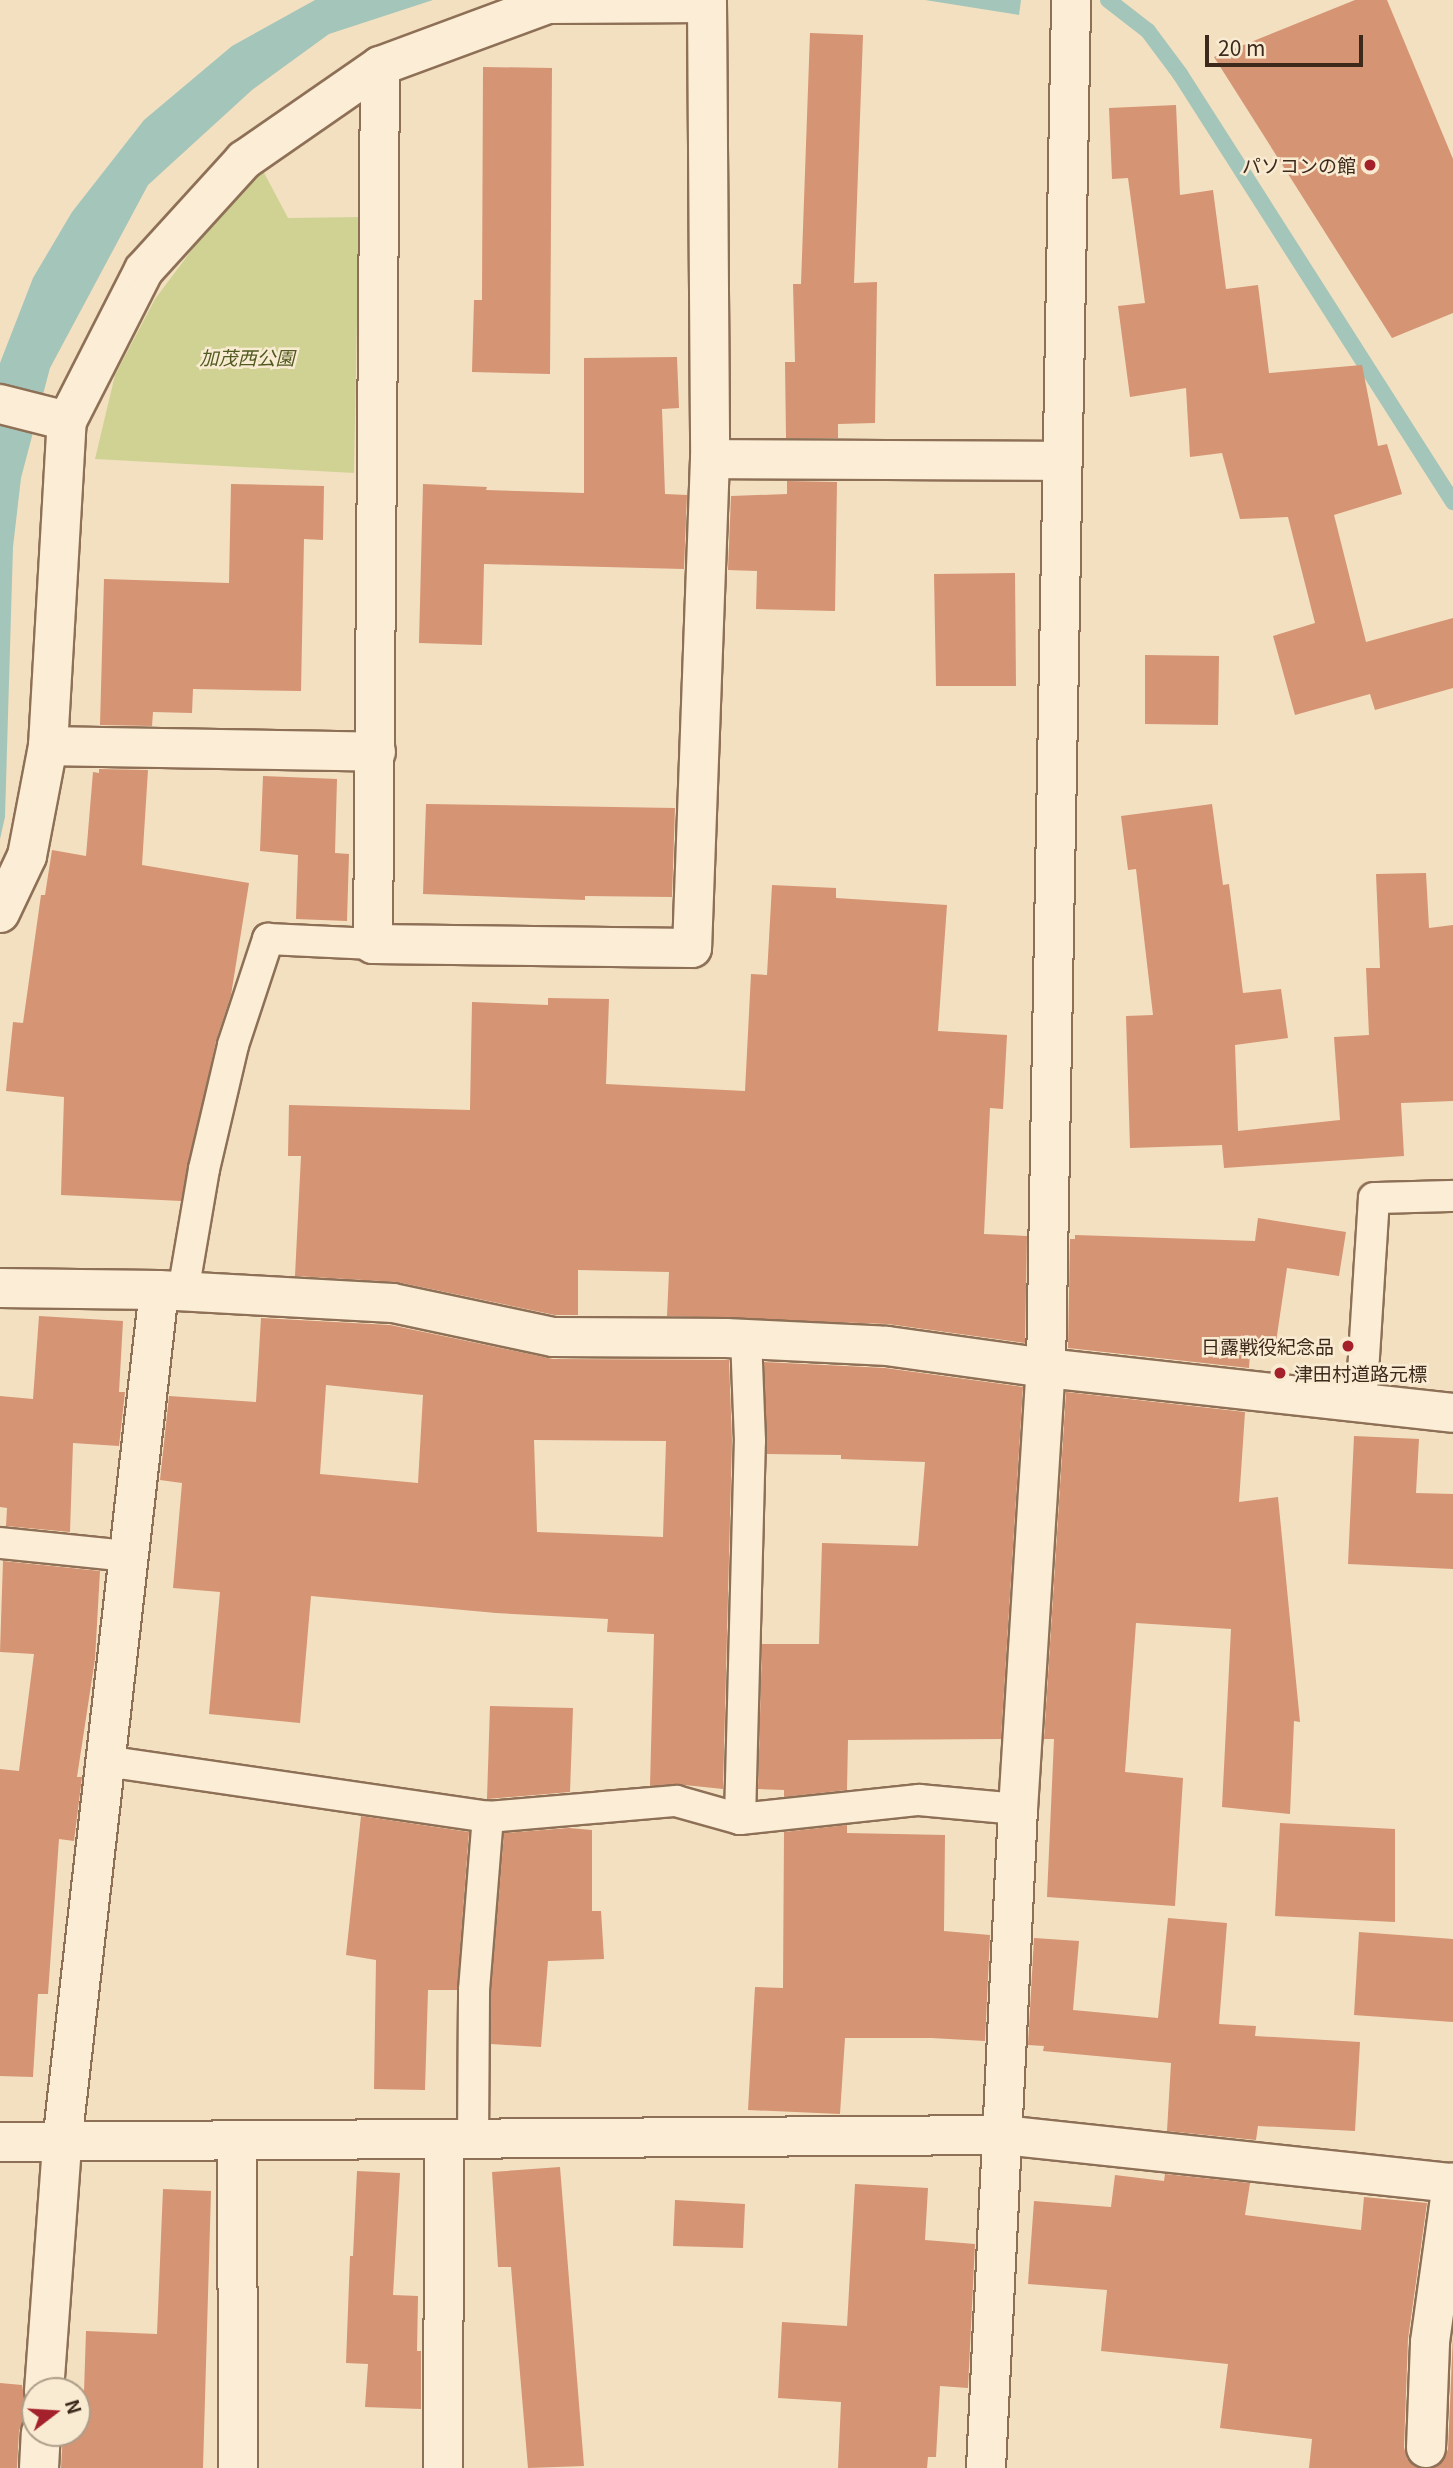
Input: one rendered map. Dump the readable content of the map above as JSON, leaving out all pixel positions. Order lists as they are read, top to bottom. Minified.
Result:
{"parks":["加茂西公園"],"places":["パソコンの館","日露戦役紀念品","津田村道路元標"],"scale_bar":"20 m","north":"right"}
